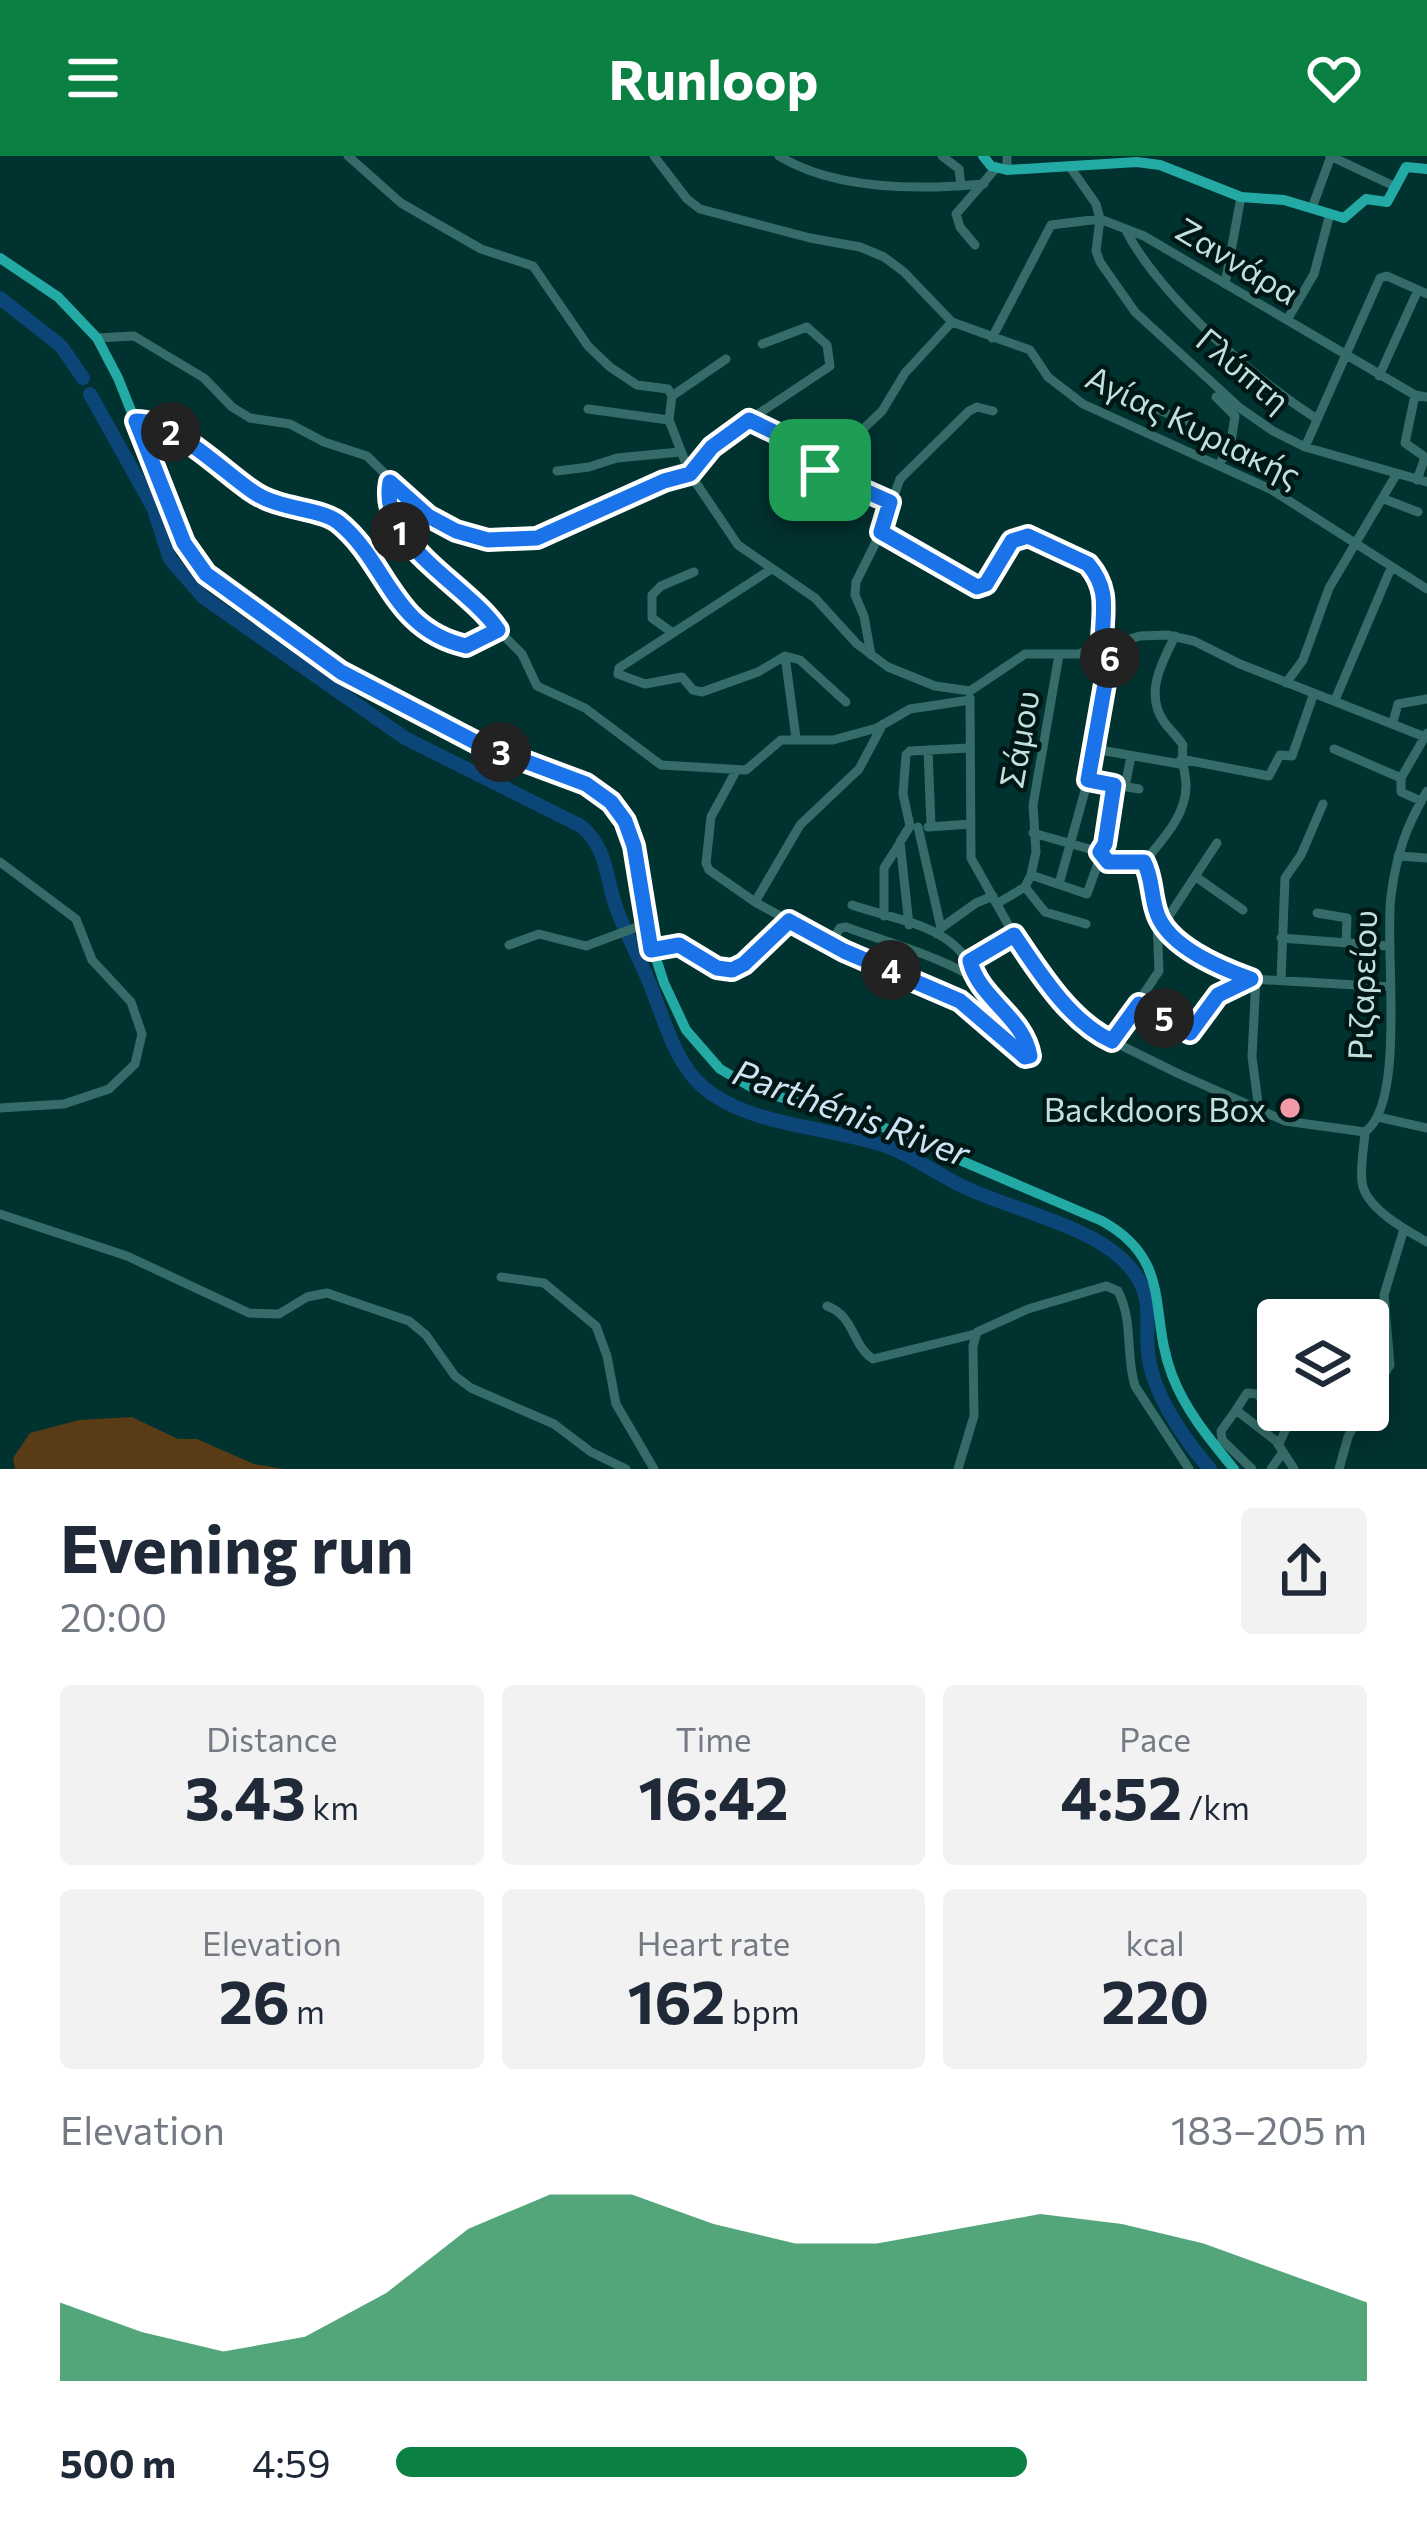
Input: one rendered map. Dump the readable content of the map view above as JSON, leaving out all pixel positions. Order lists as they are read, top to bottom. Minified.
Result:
{"streets":{"street":["Ζαννάρα","Γλύπτη","Αγίας Κυριακής","Σάμου","Ριζαρείου"]},"crossings":[["Ζαννάρα","Γλύπτη"]],"water":["Parthénis River"],"places":["Backdoors Box"],"page":{"header":"Runloop","pins":["2","1","6","3","4","5"],"heading":["Evening run","20:00"],"stats":[["Distance","3.43 km"],["Time","16:42"],["Pace","4:52 /km"],["Elevation","26 m"],["Heart rate","162 bpm"],["kcal","220"]],"chart":["Elevation","183–205 m"],"list":[{"name":"500 m","note":"4:59"}]}}
